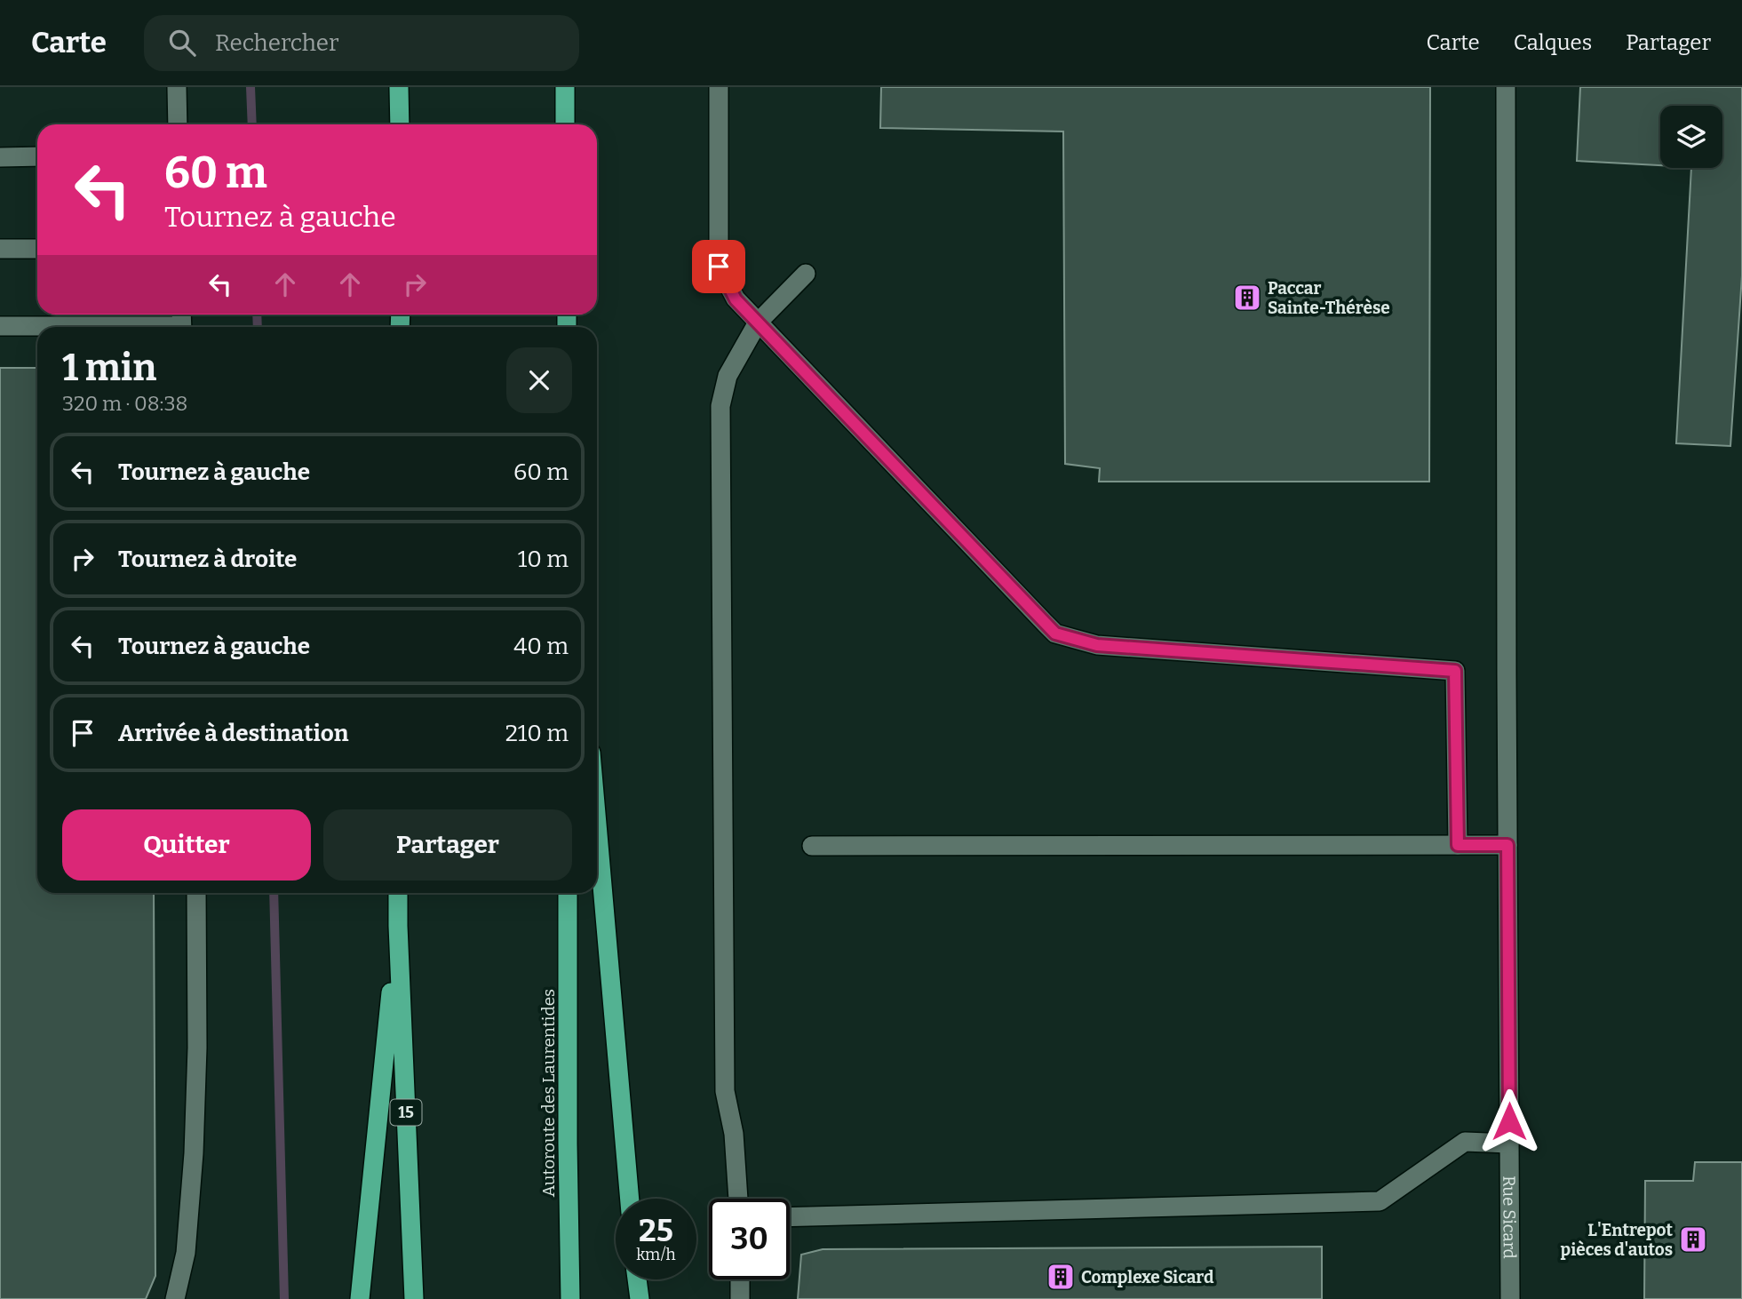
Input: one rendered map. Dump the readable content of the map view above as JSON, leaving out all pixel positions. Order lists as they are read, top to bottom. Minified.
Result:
{"streets":{"highway":["Autoroute des Laurentides","15"],"street":["Rue Sicard"]},"places":{"building":["Paccar Sainte-Thérèse","L'Entrepot pièces d'autos","Complexe Sicard"]},"page":{"header":"Carte","search":"Rechercher","nav":["Carte","Calques","Partager"],"turn":["60 m","Tournez à gauche"],"heading":["1 min","320 m · 08:38"],"list":[{"name":"Tournez à gauche","value":"60 m"},{"name":"Tournez à droite","value":"10 m"},{"name":"Tournez à gauche","value":"40 m"},{"name":"Arrivée à destination","value":"210 m"}],"buttons":["Quitter","Partager"],"speed":"25 km/h","limit":"30"}}
